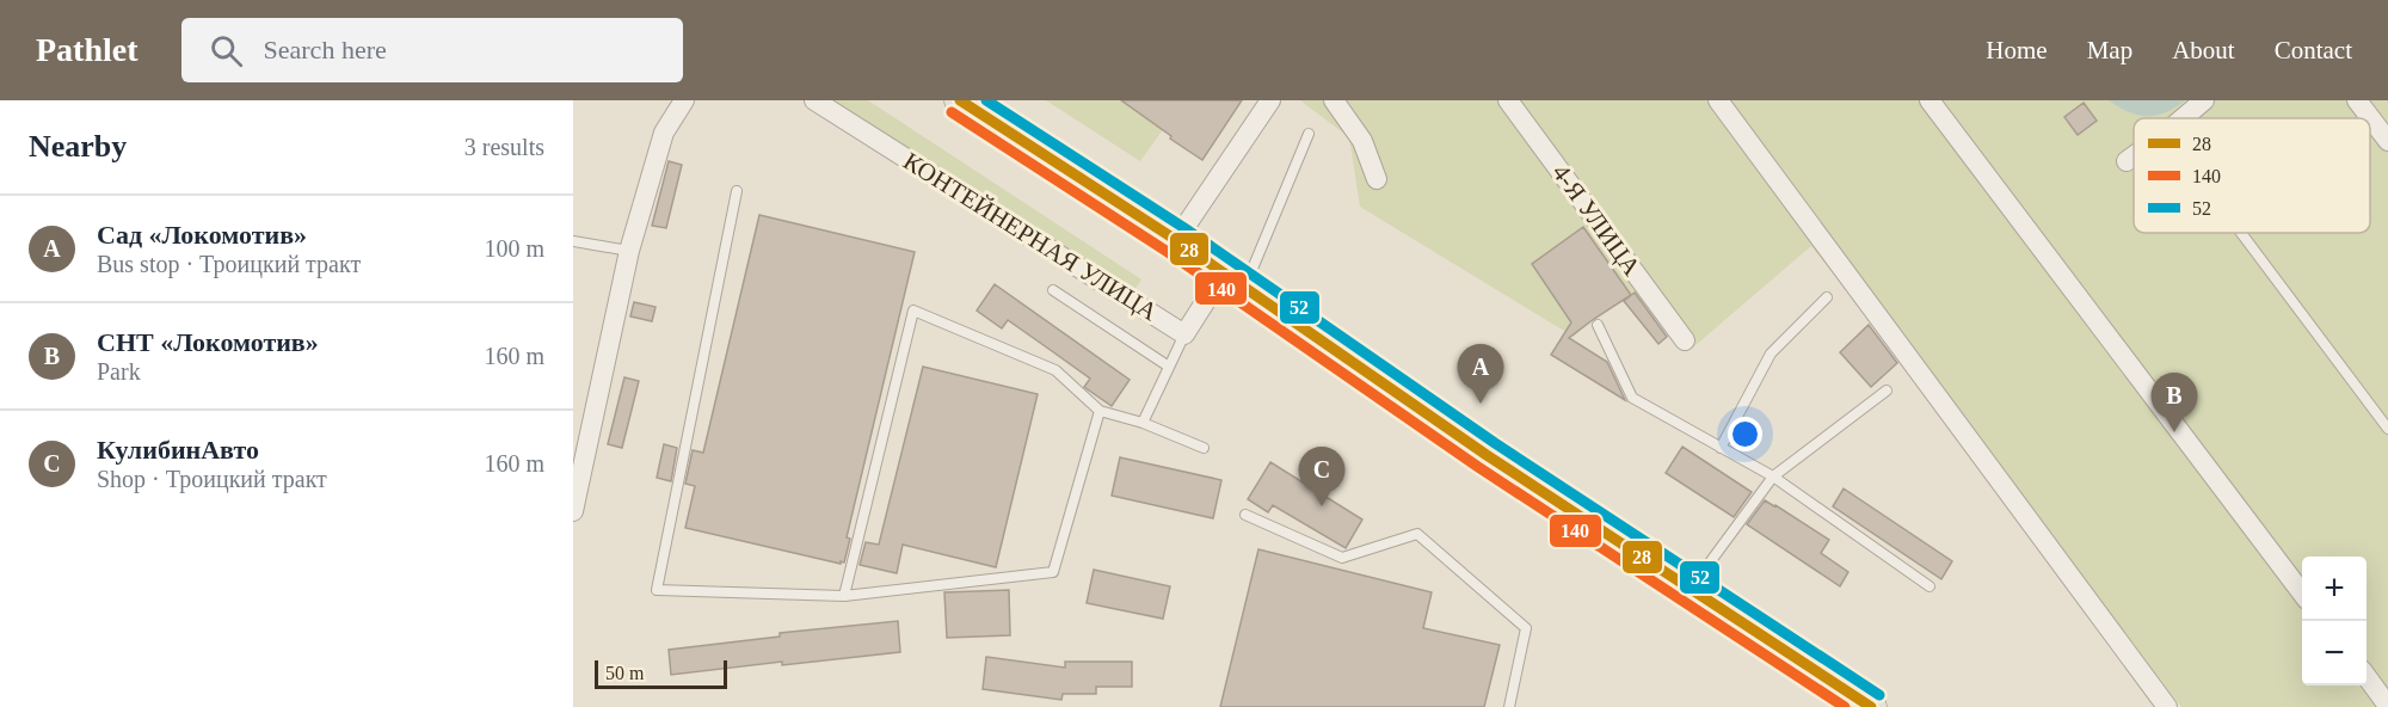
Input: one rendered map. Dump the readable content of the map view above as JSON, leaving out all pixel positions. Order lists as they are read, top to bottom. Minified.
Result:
{"streets":{"street":["4-Я УЛИЦА","КОНТЕЙНЕРНАЯ УЛИЦА"]},"lines":["transit line 28","transit line 52","transit line 140"],"legend":["28","140","52"],"scale_bar":"50 m","page":{"header":"Pathlet","search":"Search here","nav":["Home","Map","About","Contact"],"heading":["Nearby","3 results"],"list":[{"mark":"A","name":"Сад «Локомотив»","note":"Bus stop · Троицкий тракт","value":"100 m"},{"mark":"B","name":"СНТ «Локомотив»","note":"Park","value":"160 m"},{"mark":"C","name":"КулибинАвто","note":"Shop · Троицкий тракт","value":"160 m"}],"pins":["A","B","C"],"map_buttons":["+","−"],"scale":"50 m"}}
